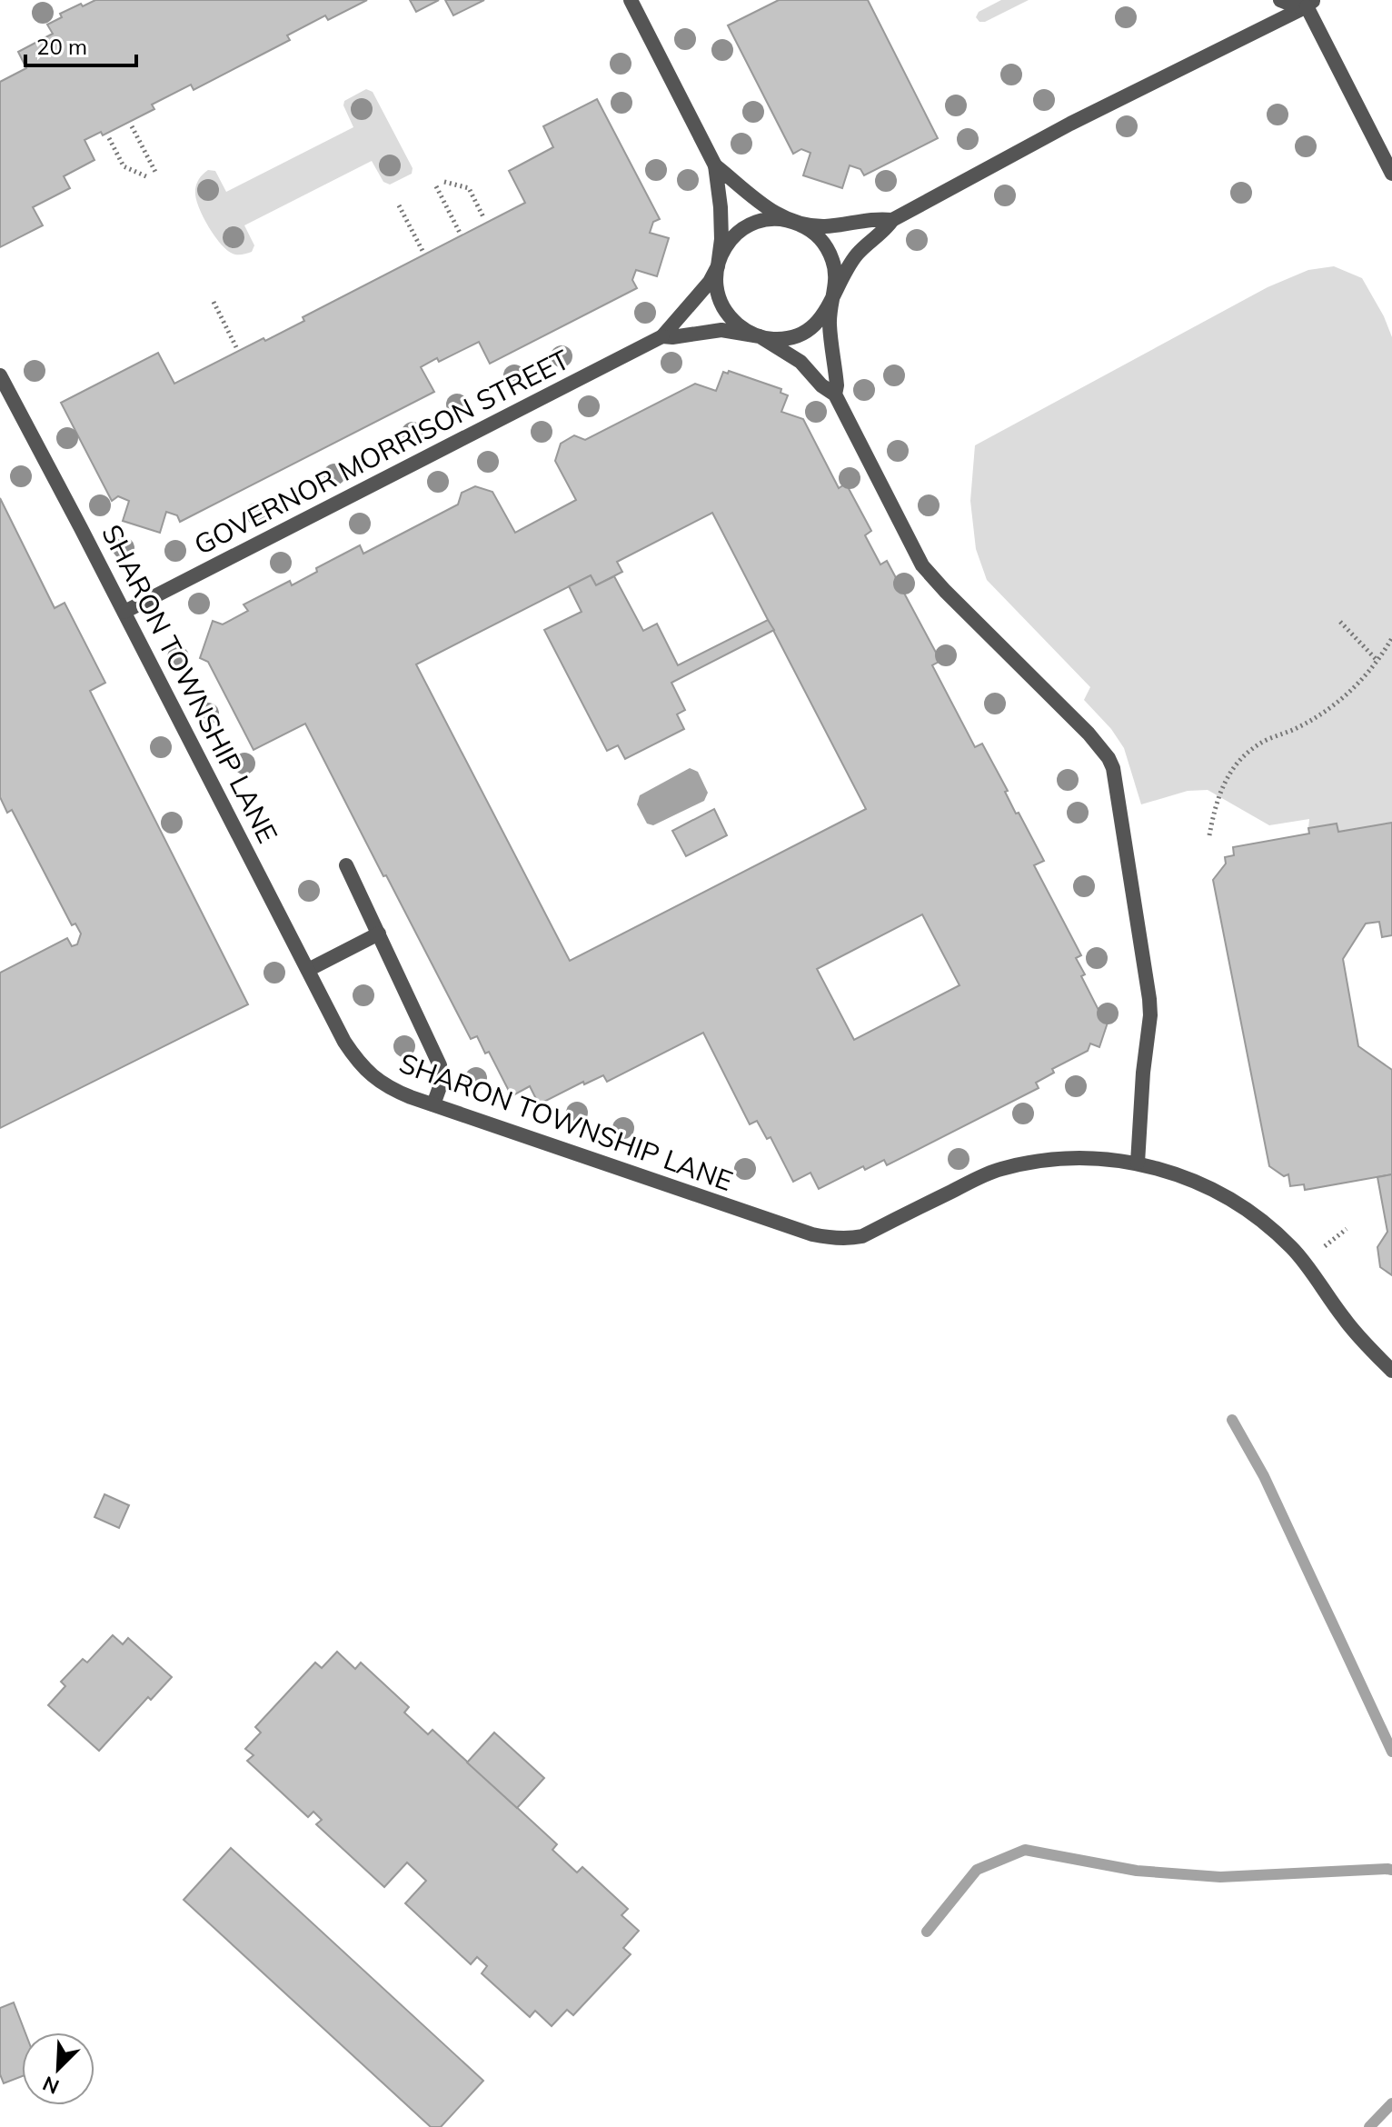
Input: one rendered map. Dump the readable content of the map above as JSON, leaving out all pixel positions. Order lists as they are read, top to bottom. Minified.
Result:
{"streets":{"street":["GOVERNOR MORRISON STREET","SHARON TOWNSHIP LANE"]},"crossings":[["GOVERNOR MORRISON STREET","SHARON TOWNSHIP LANE"]],"scale_bar":"20 m","north":"bottom left"}
